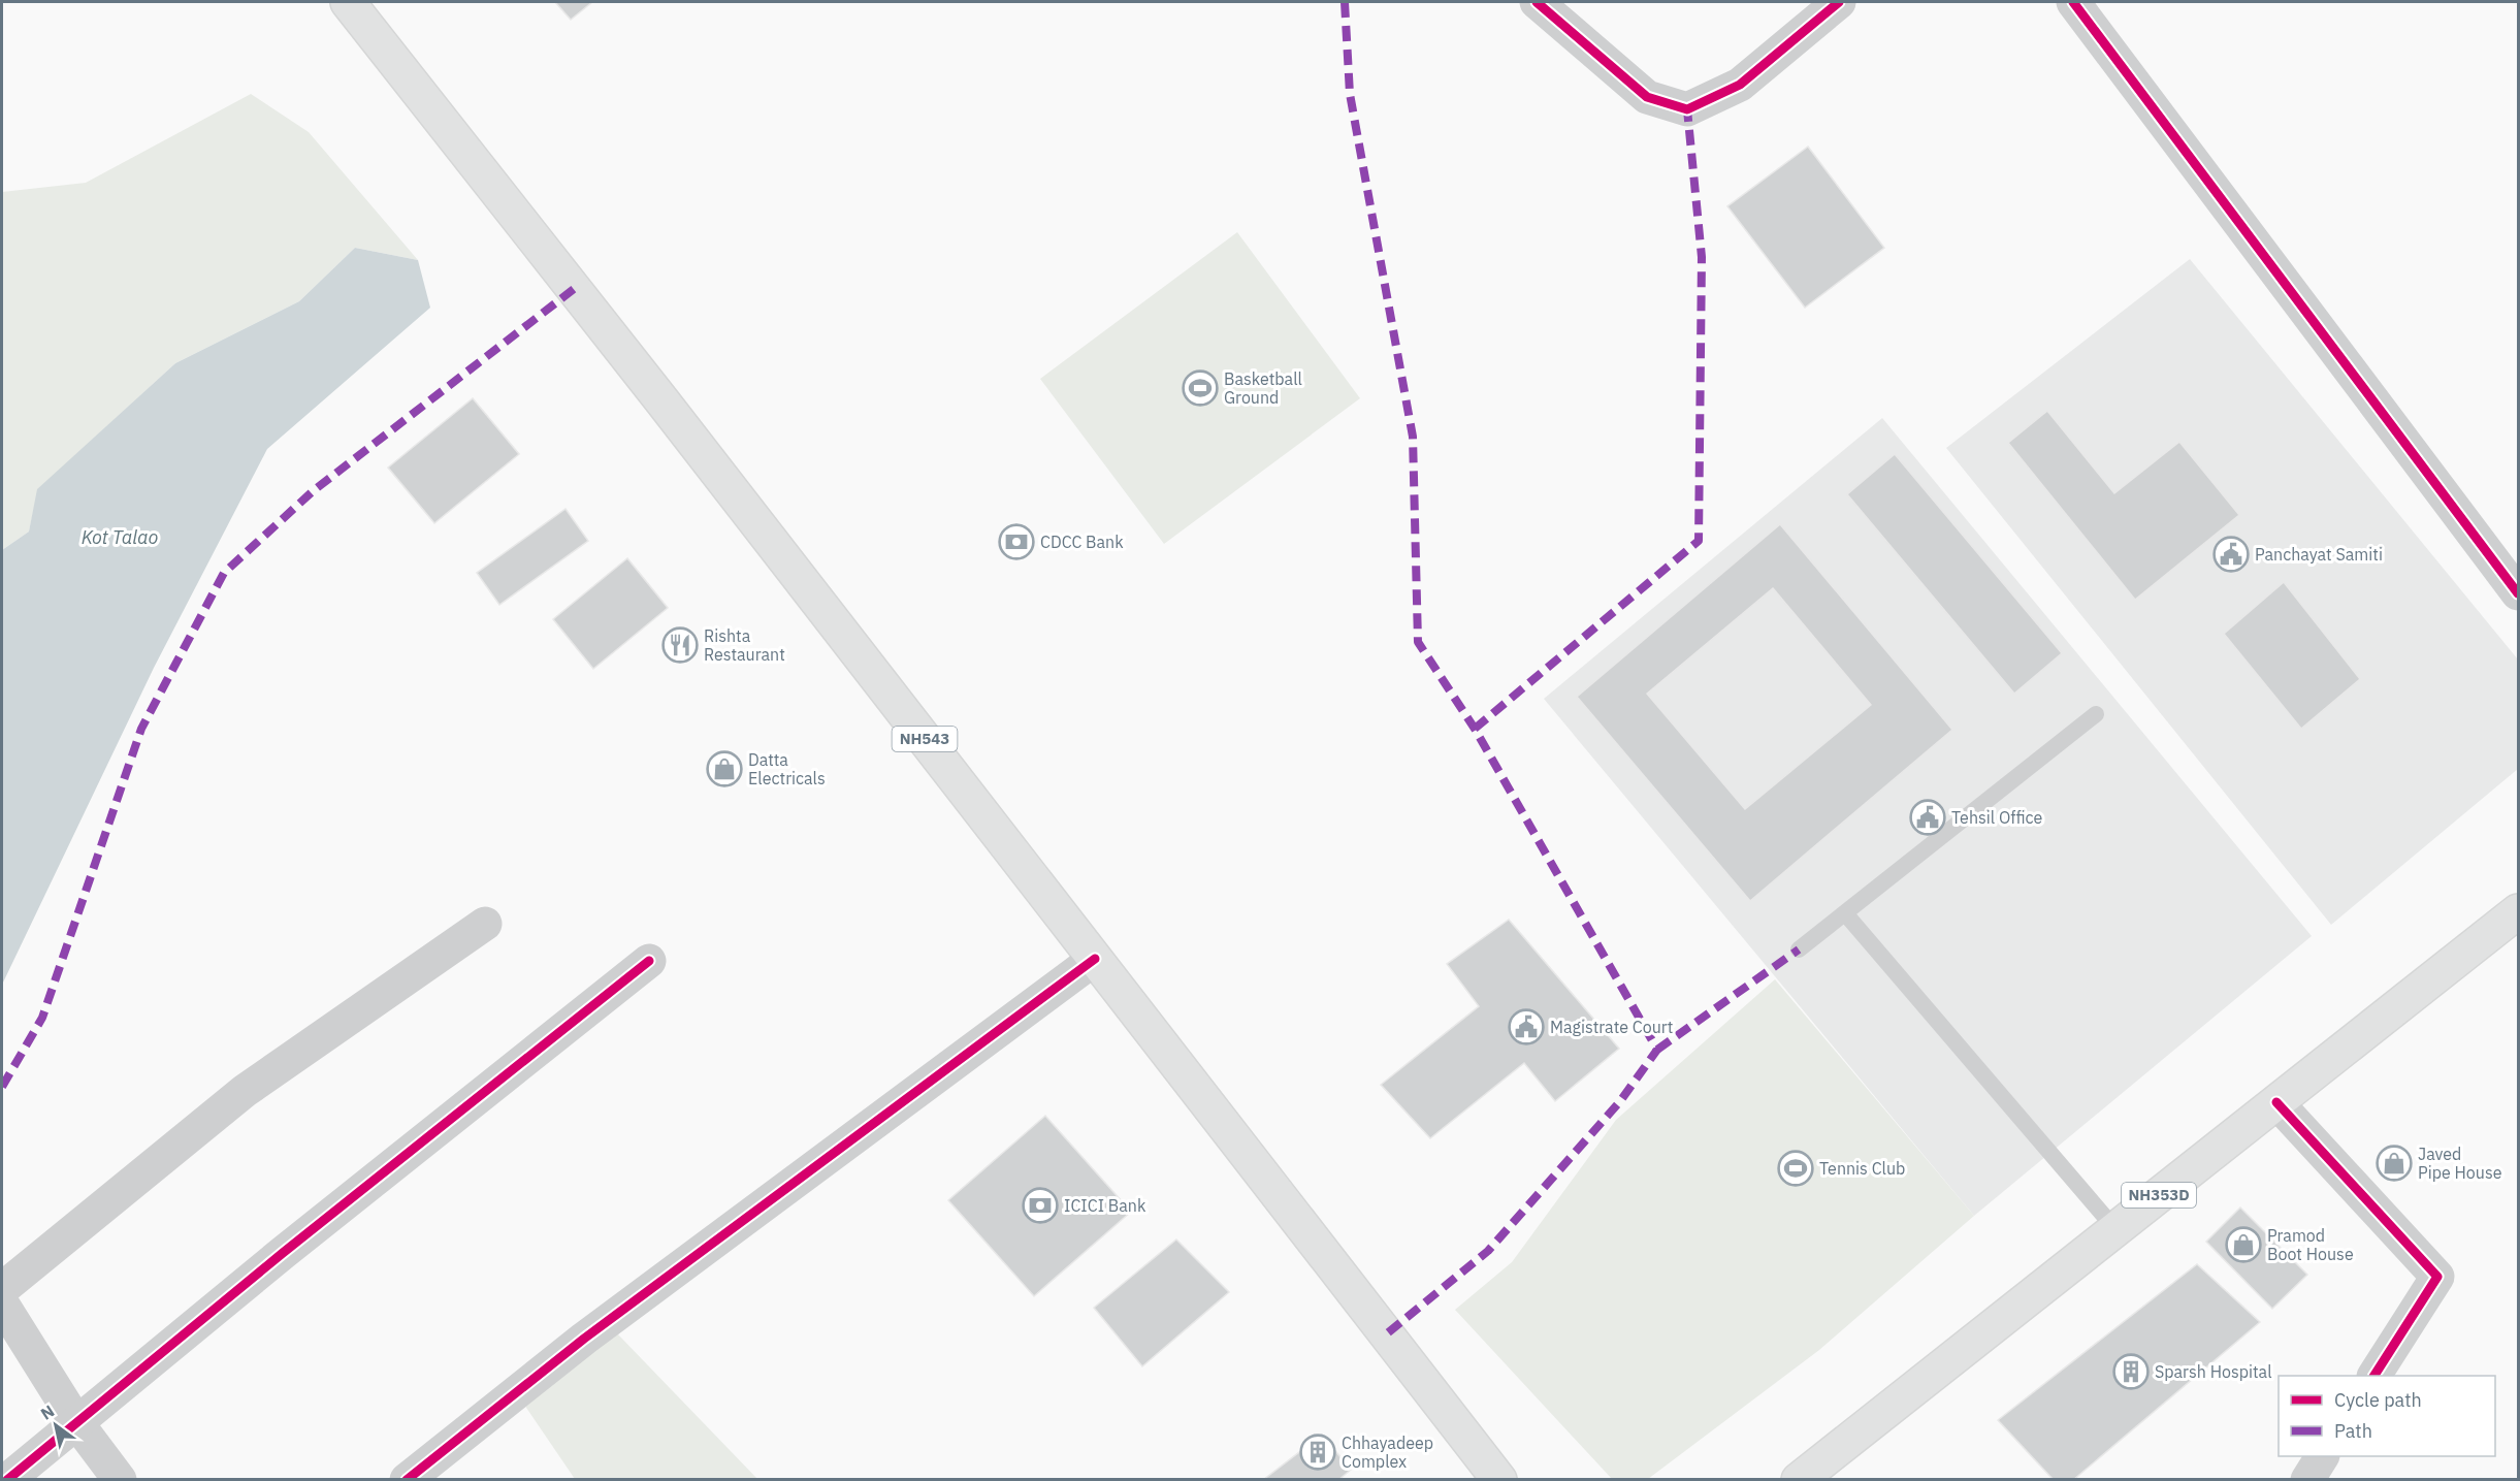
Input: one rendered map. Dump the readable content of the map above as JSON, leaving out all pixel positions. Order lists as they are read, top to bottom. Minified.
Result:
{"streets":{"highway":["NH543","NH353D"]},"water":["Kot Talao"],"places":{"sports":["Basketball Ground","Tennis Club"],"bank":["CDCC Bank","ICICI Bank"],"public building":["Panchayat Samiti","Tehsil Office","Magistrate Court"],"restaurant":["Rishta Restaurant"],"shop":["Datta Electricals","Javed Pipe House","Pramod Boot House"],"building":["Sparsh Hospital","Chhayadeep Complex"]},"legend":["Cycle path","Path"],"north":"top left"}
